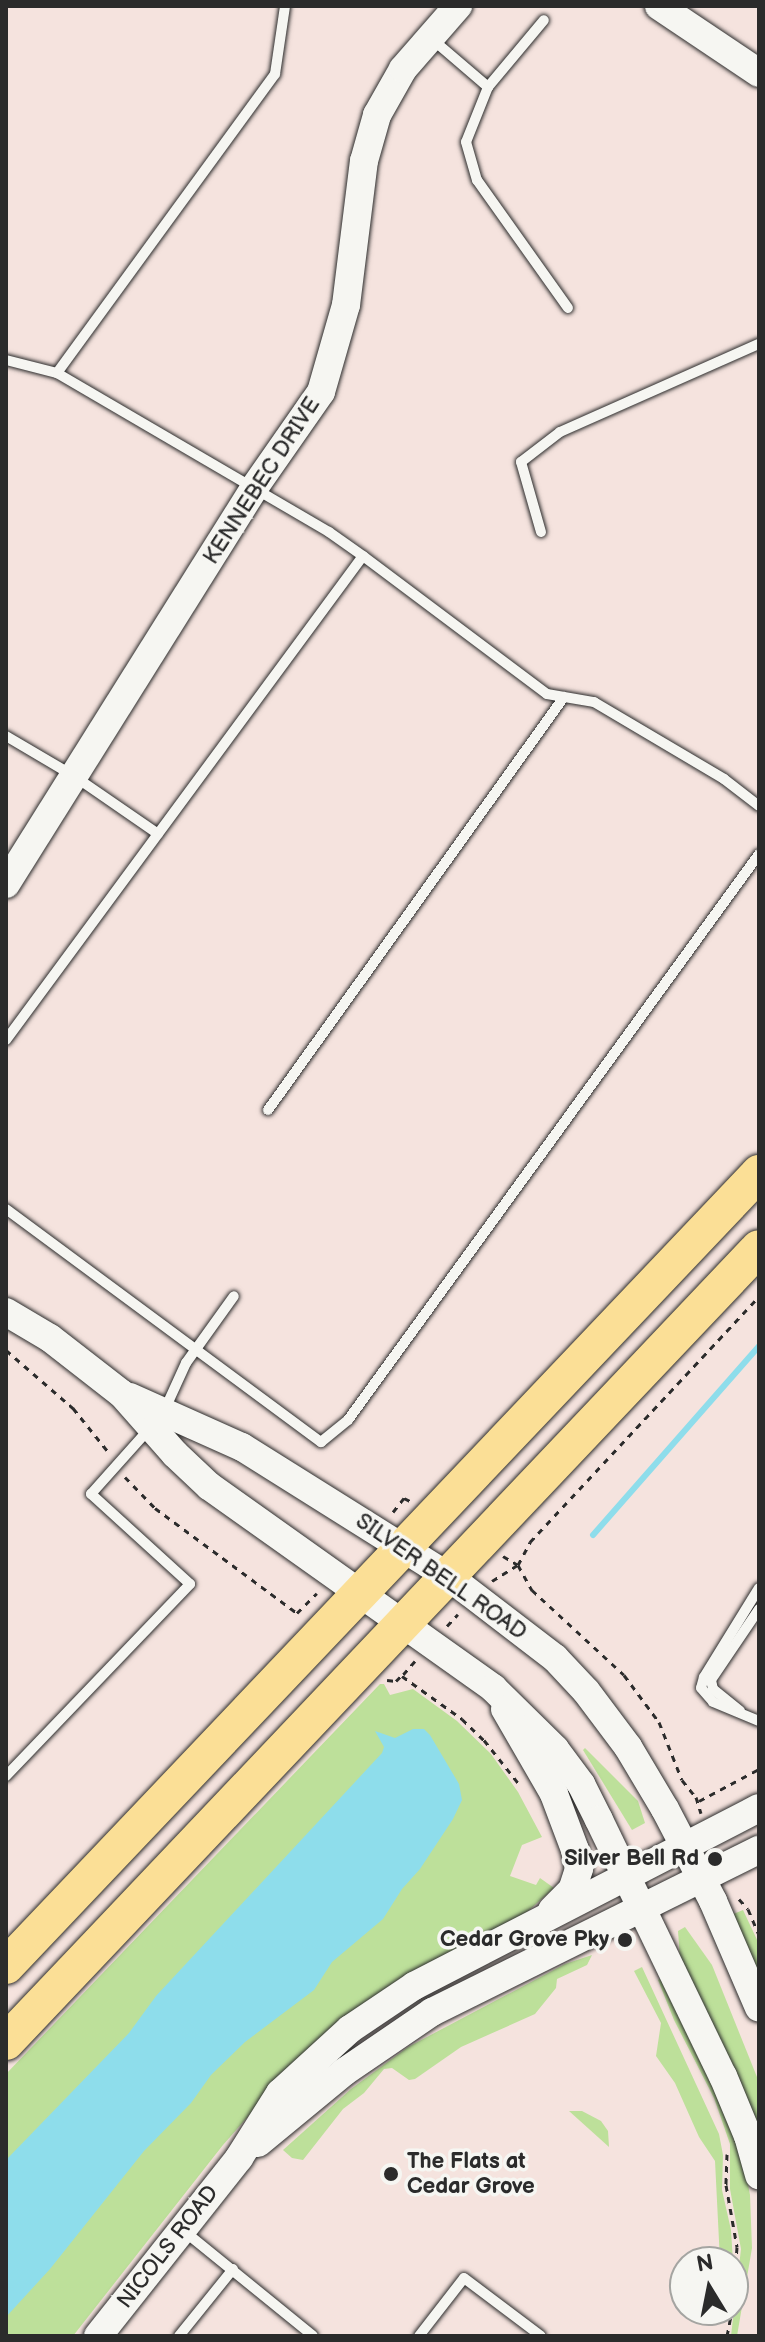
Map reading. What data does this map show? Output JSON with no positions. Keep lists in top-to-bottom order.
{
  "streets": {
    "street": ["KENNEBEC DRIVE", "SILVER BELL ROAD", "NICOLS ROAD"]
  },
  "places": ["Silver Bell Rd", "Cedar Grove Pky", "The Flats at Cedar Grove"],
  "north": "top"
}
